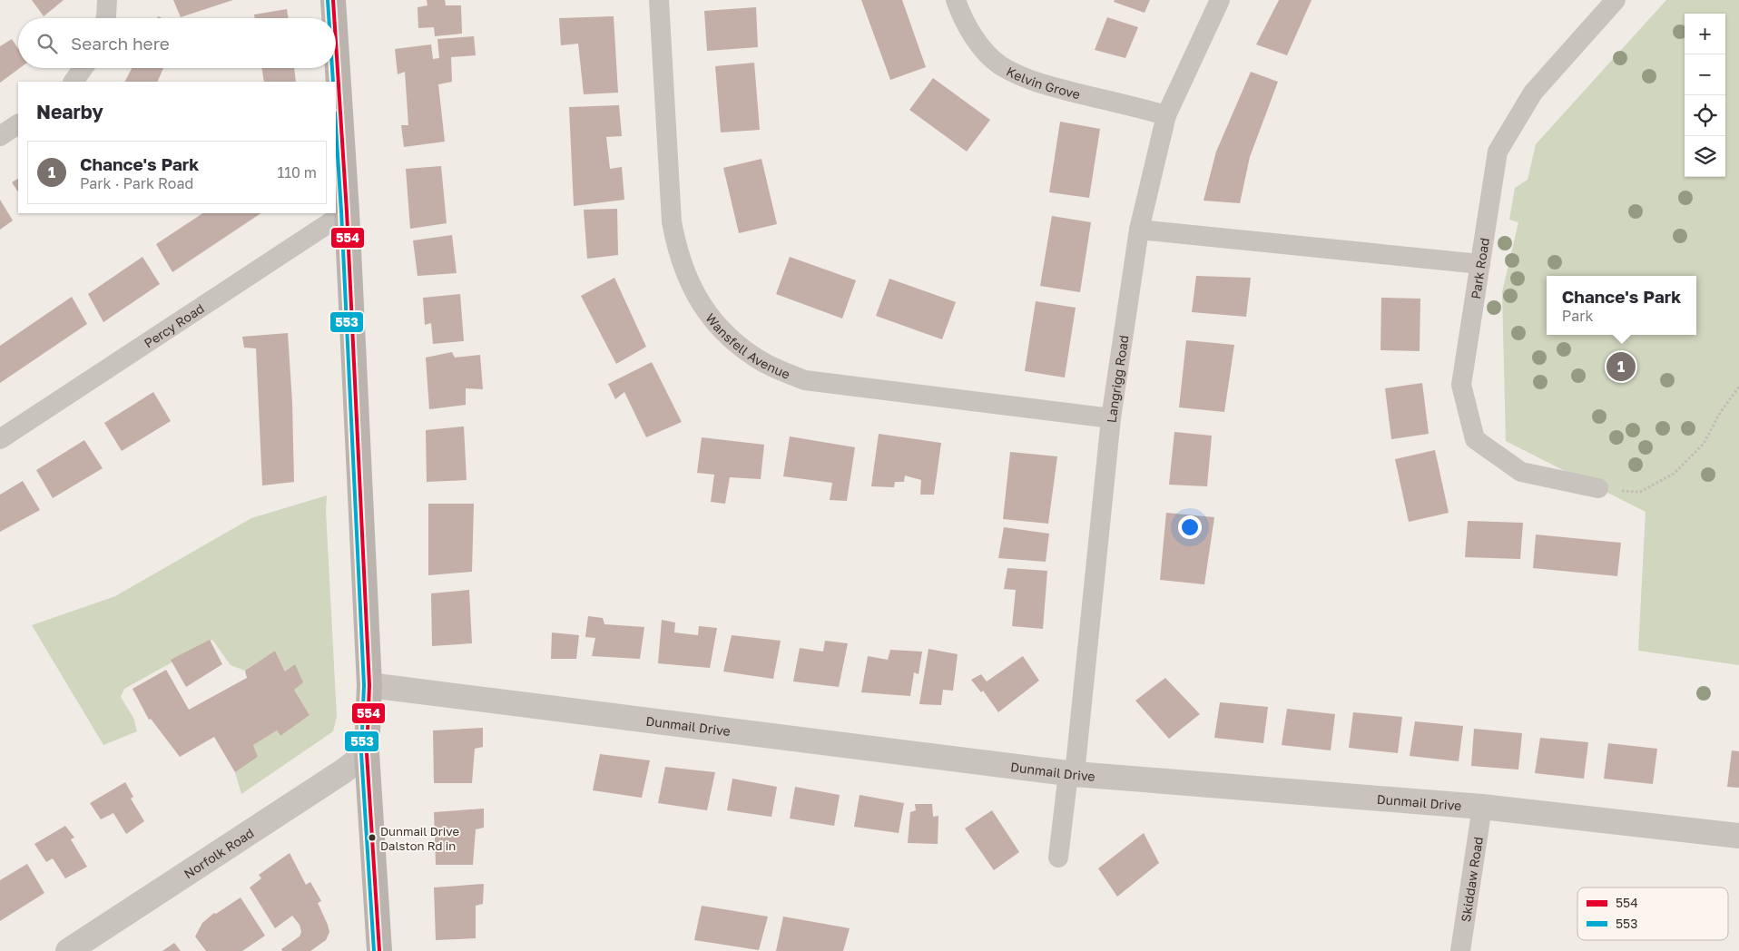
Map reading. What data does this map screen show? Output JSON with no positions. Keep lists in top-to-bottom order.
{
  "streets": {
    "street": [
      "Kelvin Grove",
      "Park Road",
      "Percy Road",
      "Wansfell Avenue",
      "Langrigg Road",
      "Dunmail Drive",
      "Norfolk Road",
      "Skiddaw Road"
    ]
  },
  "crossings": [
    ["Kelvin Grove", "Langrigg Road"],
    ["Wansfell Avenue", "Langrigg Road"],
    ["Langrigg Road", "Dunmail Drive"],
    ["Dunmail Drive", "Skiddaw Road"]
  ],
  "places": ["Dunmail Drive Dalston Rd in"],
  "lines": ["transit line 554", "transit line 553"],
  "legend": ["554", "553"],
  "page": {
    "map_buttons": ["+", "−"],
    "search": "Search here",
    "heading": "Nearby",
    "list": [
      {
        "mark": "1",
        "name": "Chance's Park",
        "note": "Park · Park Road",
        "value": "110 m"
      }
    ],
    "popup": ["Chance's Park", "Park"],
    "pins": "1"
  }
}
